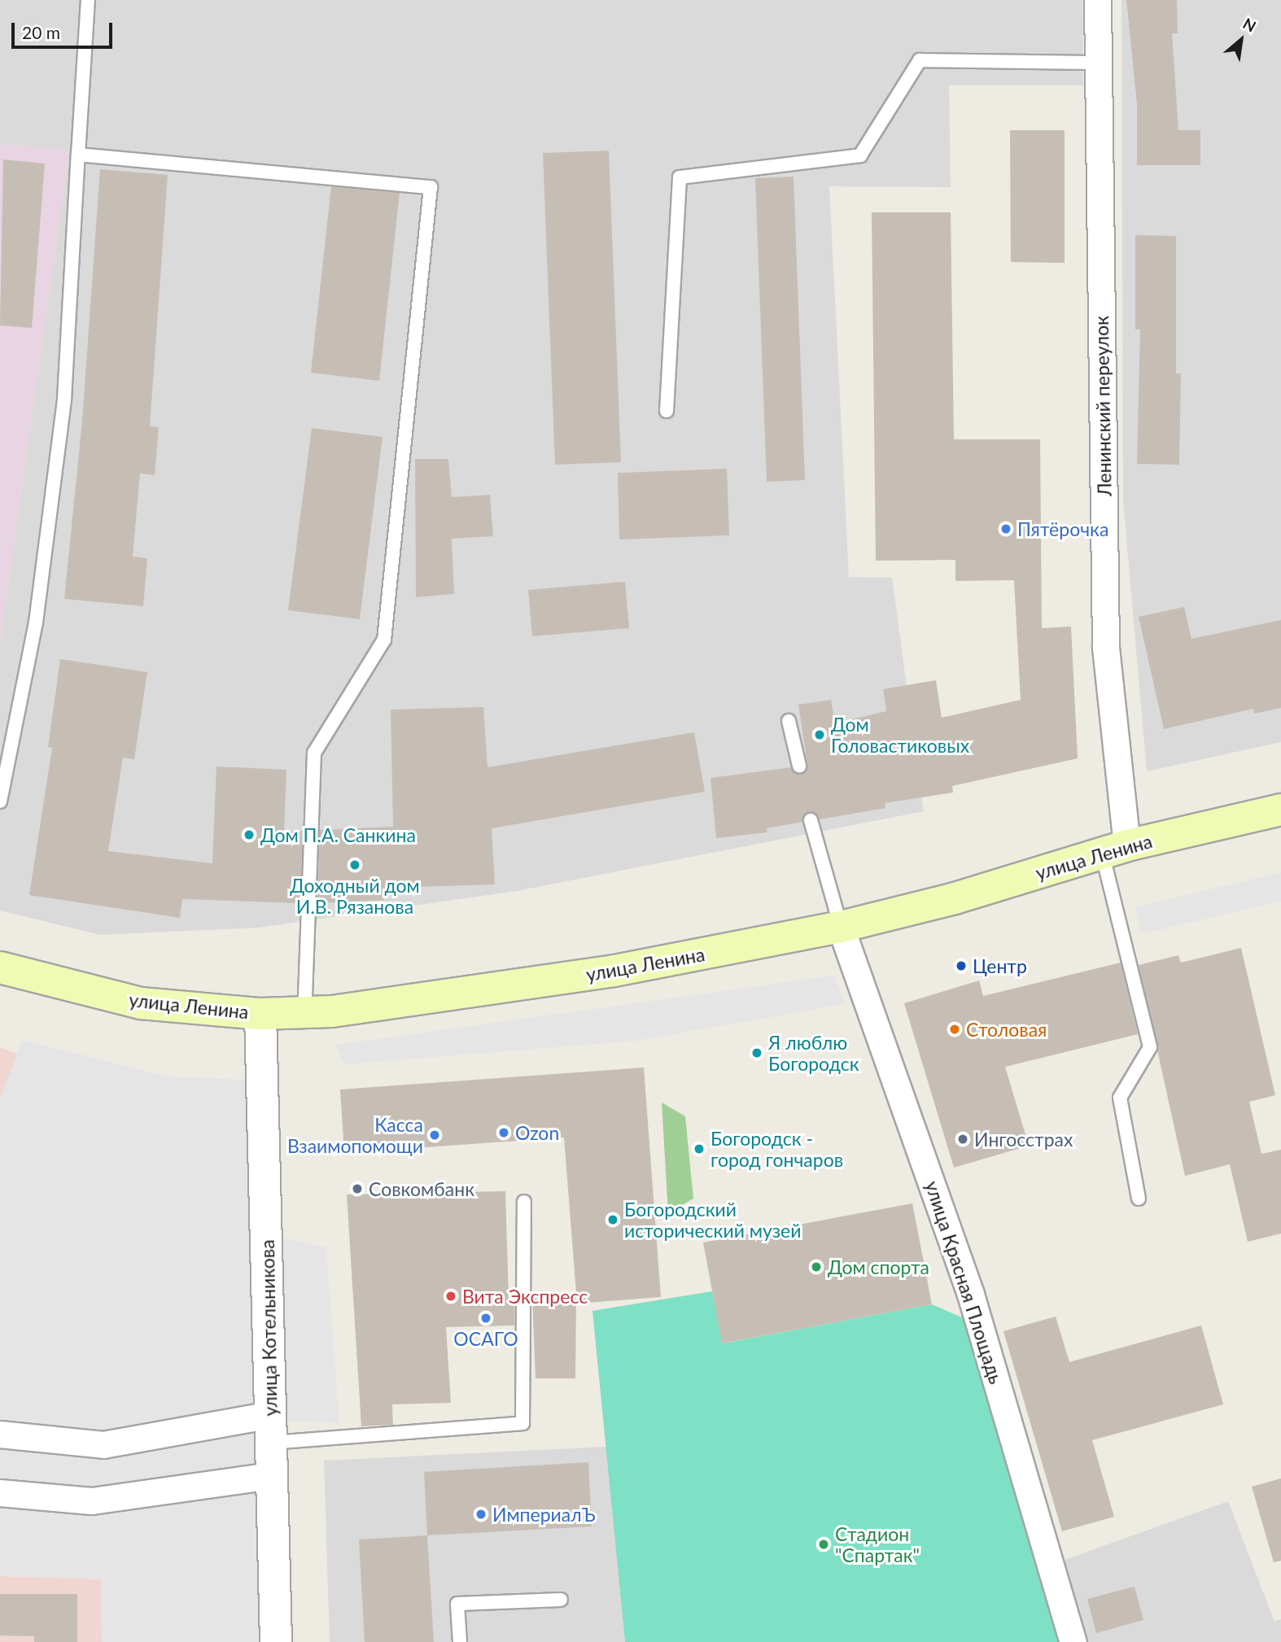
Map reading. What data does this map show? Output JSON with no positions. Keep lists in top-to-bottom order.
{
  "streets": {
    "main road": ["улица Ленина"],
    "street": ["Ленинский переулок", "улица Красная Площадь", "улица Котельникова"]
  },
  "crossings": [
    ["Ленинский переулок", "улица Ленина"],
    ["улица Ленина", "улица Красная Площадь"],
    ["улица Ленина", "улица Котельникова"]
  ],
  "places": [
    "Пятёрочка",
    "Дом Головастиковых",
    "Дом П.А. Санкина",
    "Доходный дом И.В. Рязанова",
    "Центр",
    "Столовая",
    "Я люблю Богородск",
    "Ozon",
    "Касса Взаимопомощи",
    "Ингосстрах",
    "Богородск - город гончаров",
    "Совкомбанк",
    "Богородский исторический музей",
    "Дом спорта",
    "Вита Экспресс",
    "ОСАГО",
    "ИмпериалЪ",
    "Стадион \"Спартак\""
  ],
  "scale_bar": "20 m",
  "north": "top right"
}
